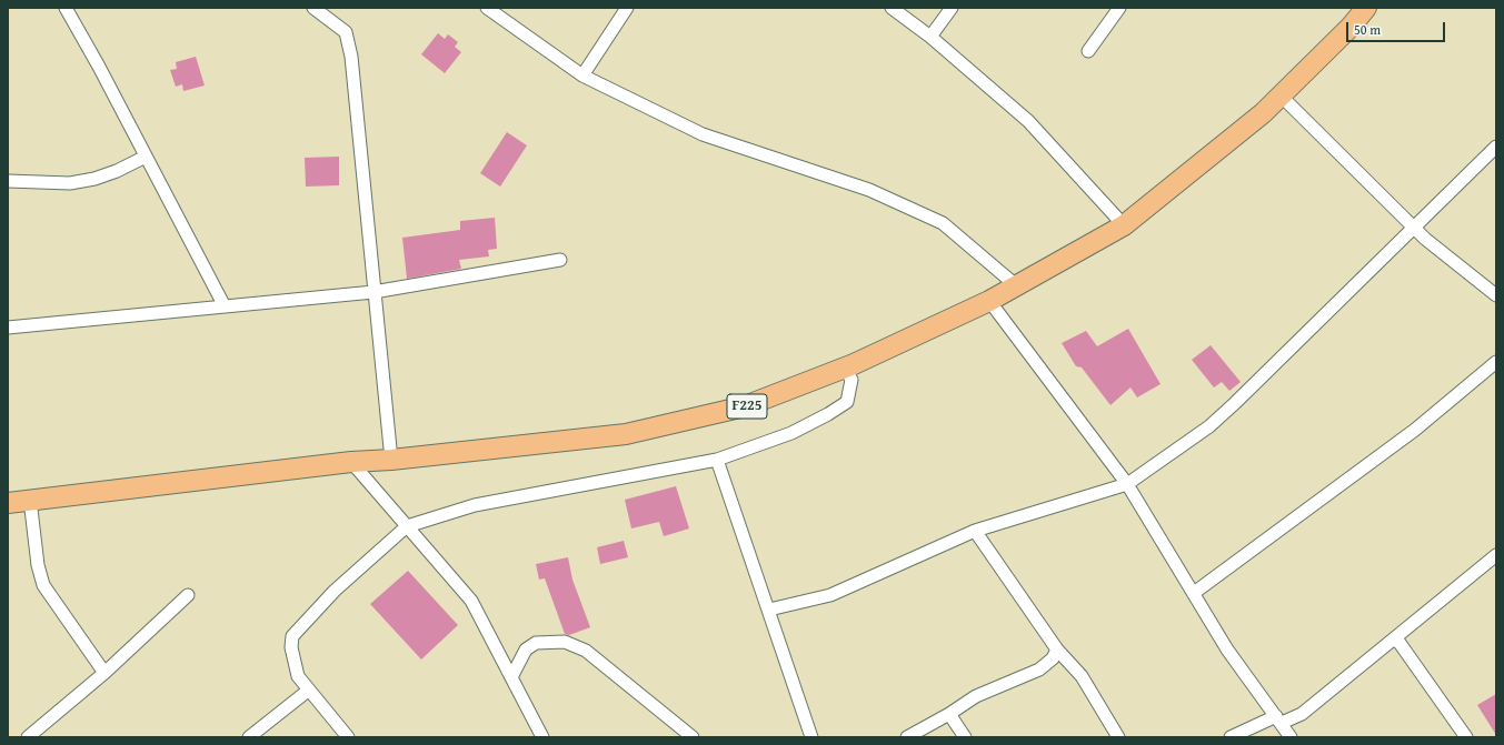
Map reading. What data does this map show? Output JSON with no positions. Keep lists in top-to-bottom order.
{
  "streets": {
    "main road": ["F225"]
  },
  "scale_bar": "50 m"
}
